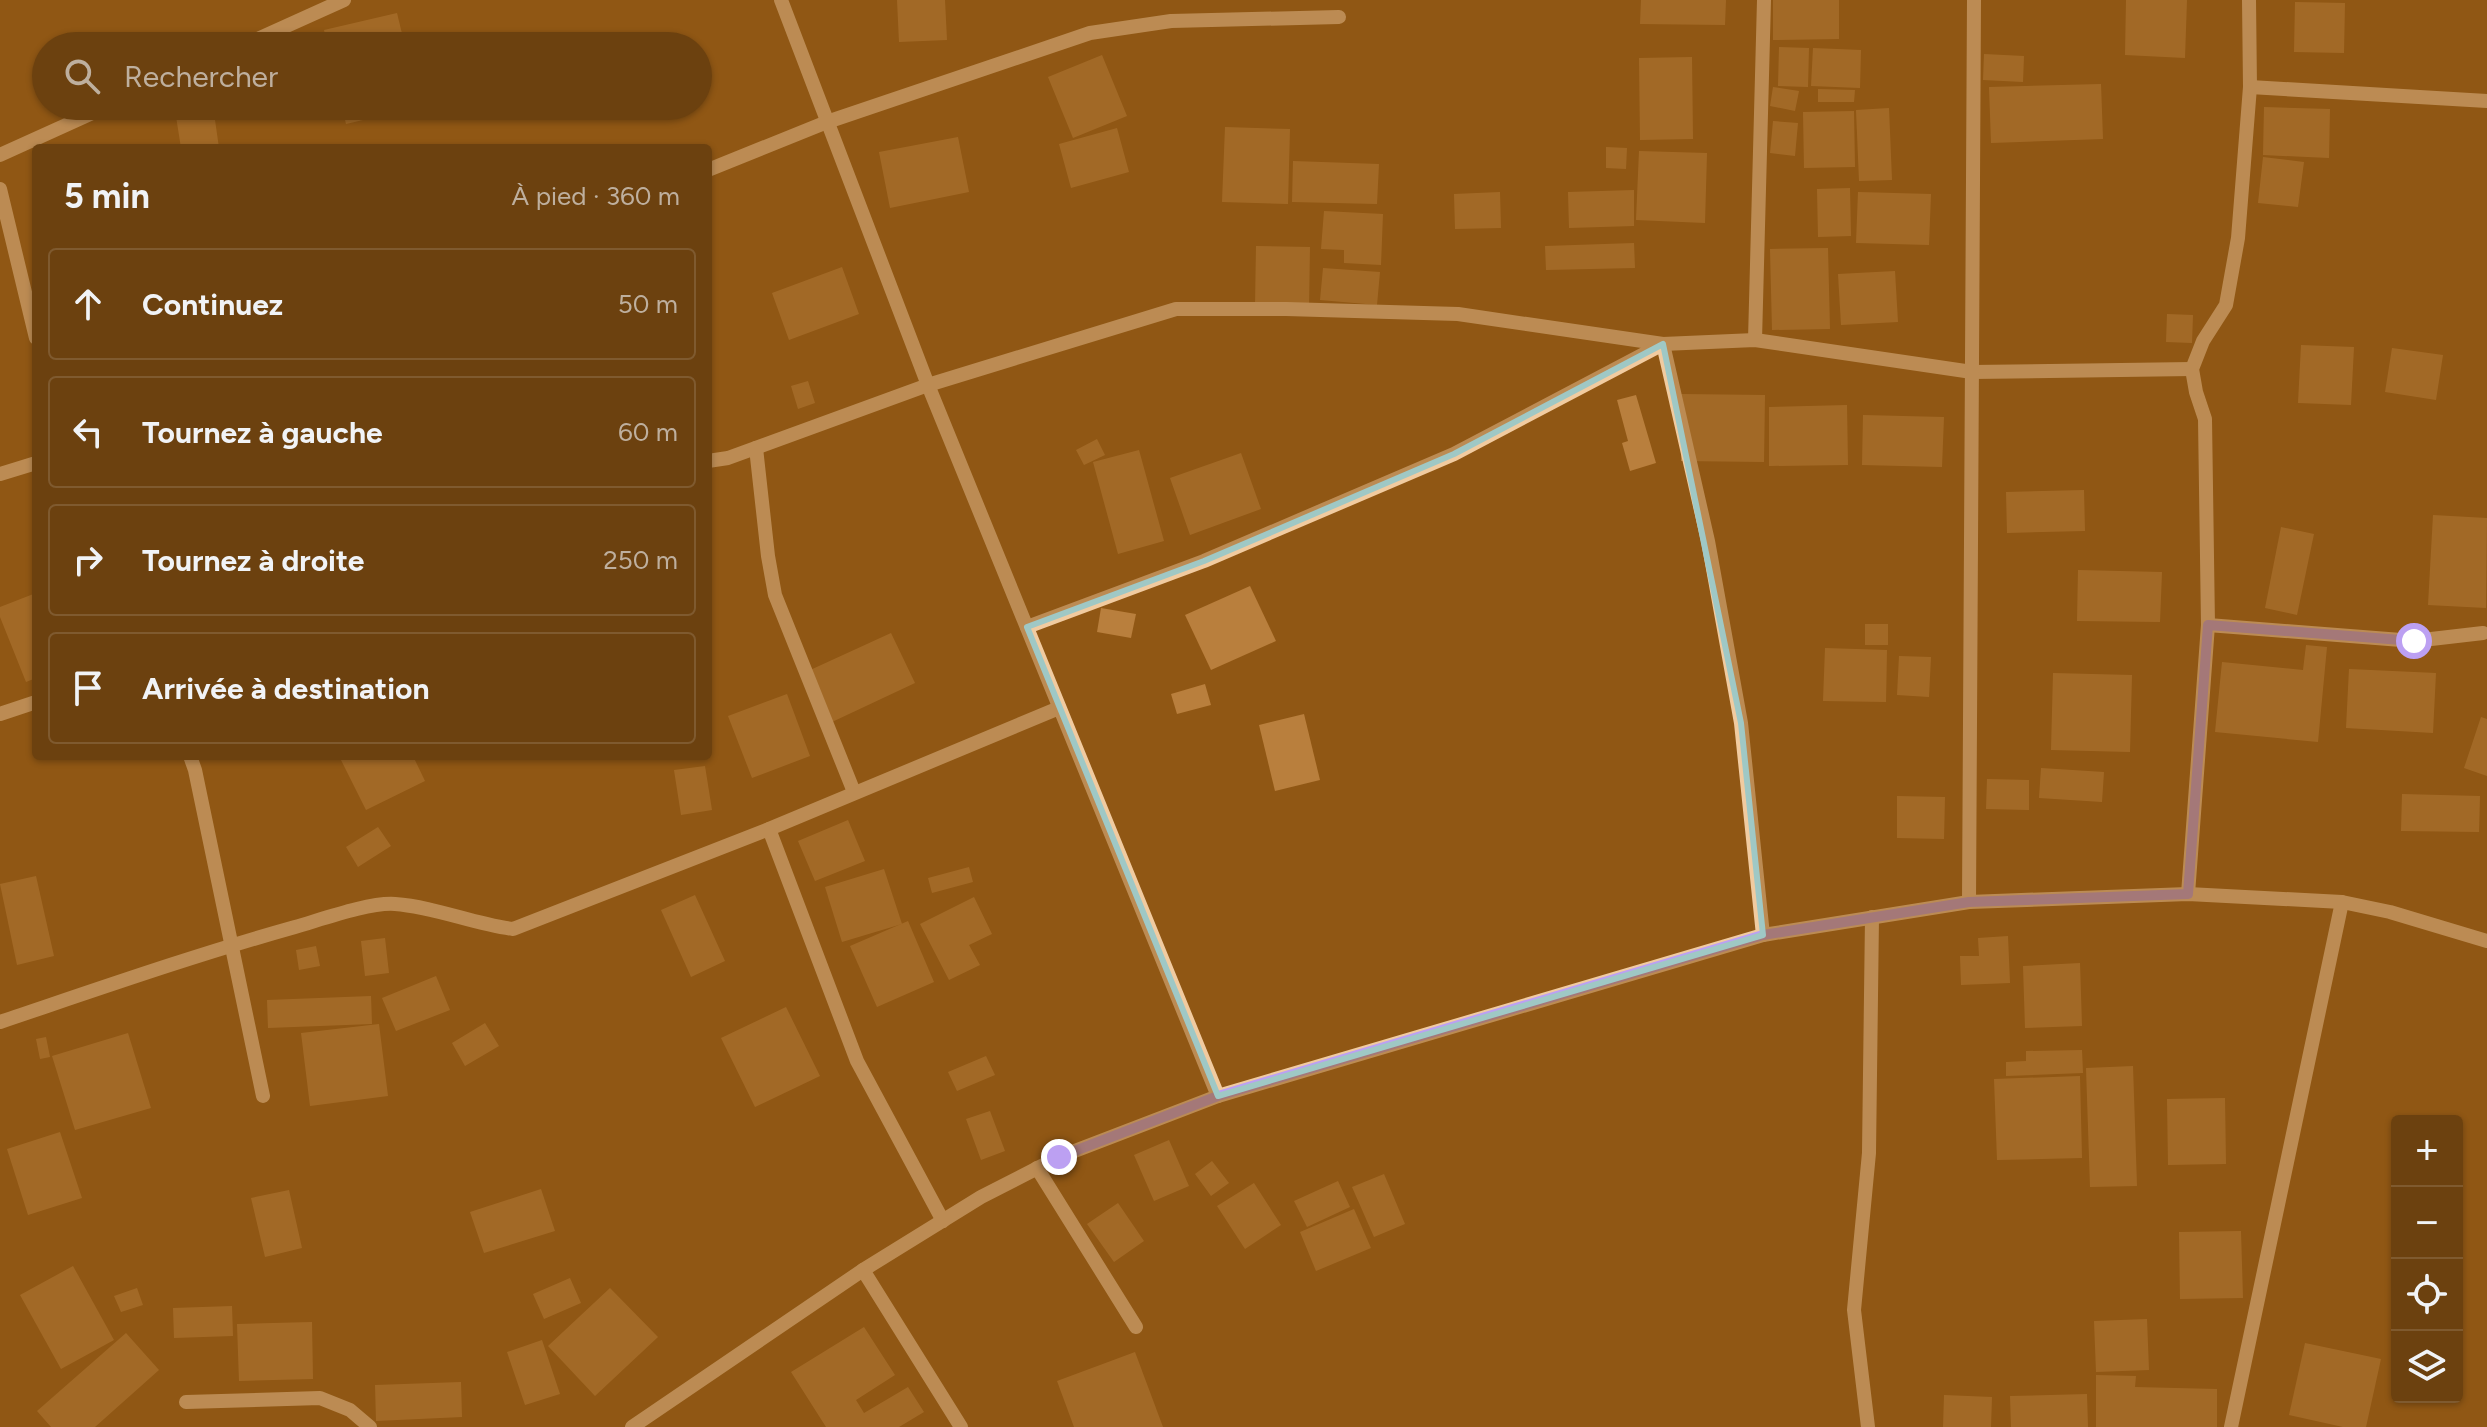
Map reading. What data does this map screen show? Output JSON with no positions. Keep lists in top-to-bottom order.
{
  "page": {
    "search": "Rechercher",
    "heading": ["5 min", "À pied · 360 m"],
    "list": [
      ["Continuez", "50 m"],
      ["Tournez à gauche", "60 m"],
      ["Tournez à droite", "250 m"],
      "Arrivée à destination"
    ],
    "map_buttons": ["+", "−"]
  }
}
